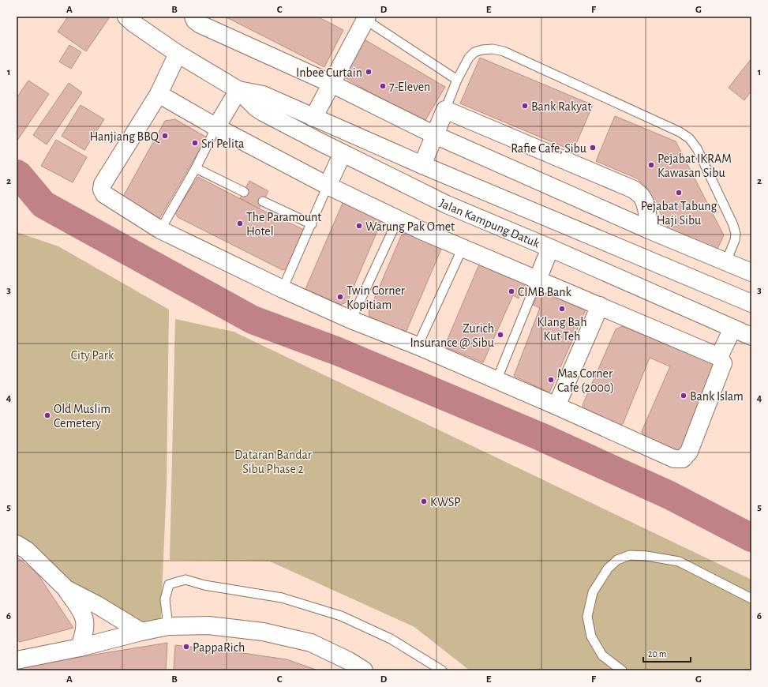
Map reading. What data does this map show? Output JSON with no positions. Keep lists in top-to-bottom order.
{
  "streets": {
    "street": ["Jalan Kampung Datuk"]
  },
  "parks": ["City Park", "Dataran Bandar Sibu Phase 2"],
  "places": [
    "Inbee Curtain",
    "7-Eleven",
    "Bank Rakyat",
    "Hanjiang BBQ",
    "Sri Pelita",
    "Rafie Cafe, Sibu",
    "Pejabat IKRAM Kawasan Sibu",
    "Pejabat Tabung Haji Sibu",
    "The Paramount Hotel",
    "Warung Pak Omet",
    "CIMB Bank",
    "Twin Corner Kopitiam",
    "Klang Bah Kut Teh",
    "Zurich Insurance @ Sibu",
    "Mas Corner Cafe (2000)",
    "Bank Islam",
    "Old Muslim Cemetery",
    "KWSP",
    "PappaRich"
  ],
  "scale_bar": "20 m",
  "grid": {
    "columns": [
      "A",
      "B",
      "C",
      "D",
      "E",
      "F",
      "G"
    ],
    "rows": [
      "1",
      "2",
      "3",
      "4",
      "5",
      "6"
    ]
  }
}
